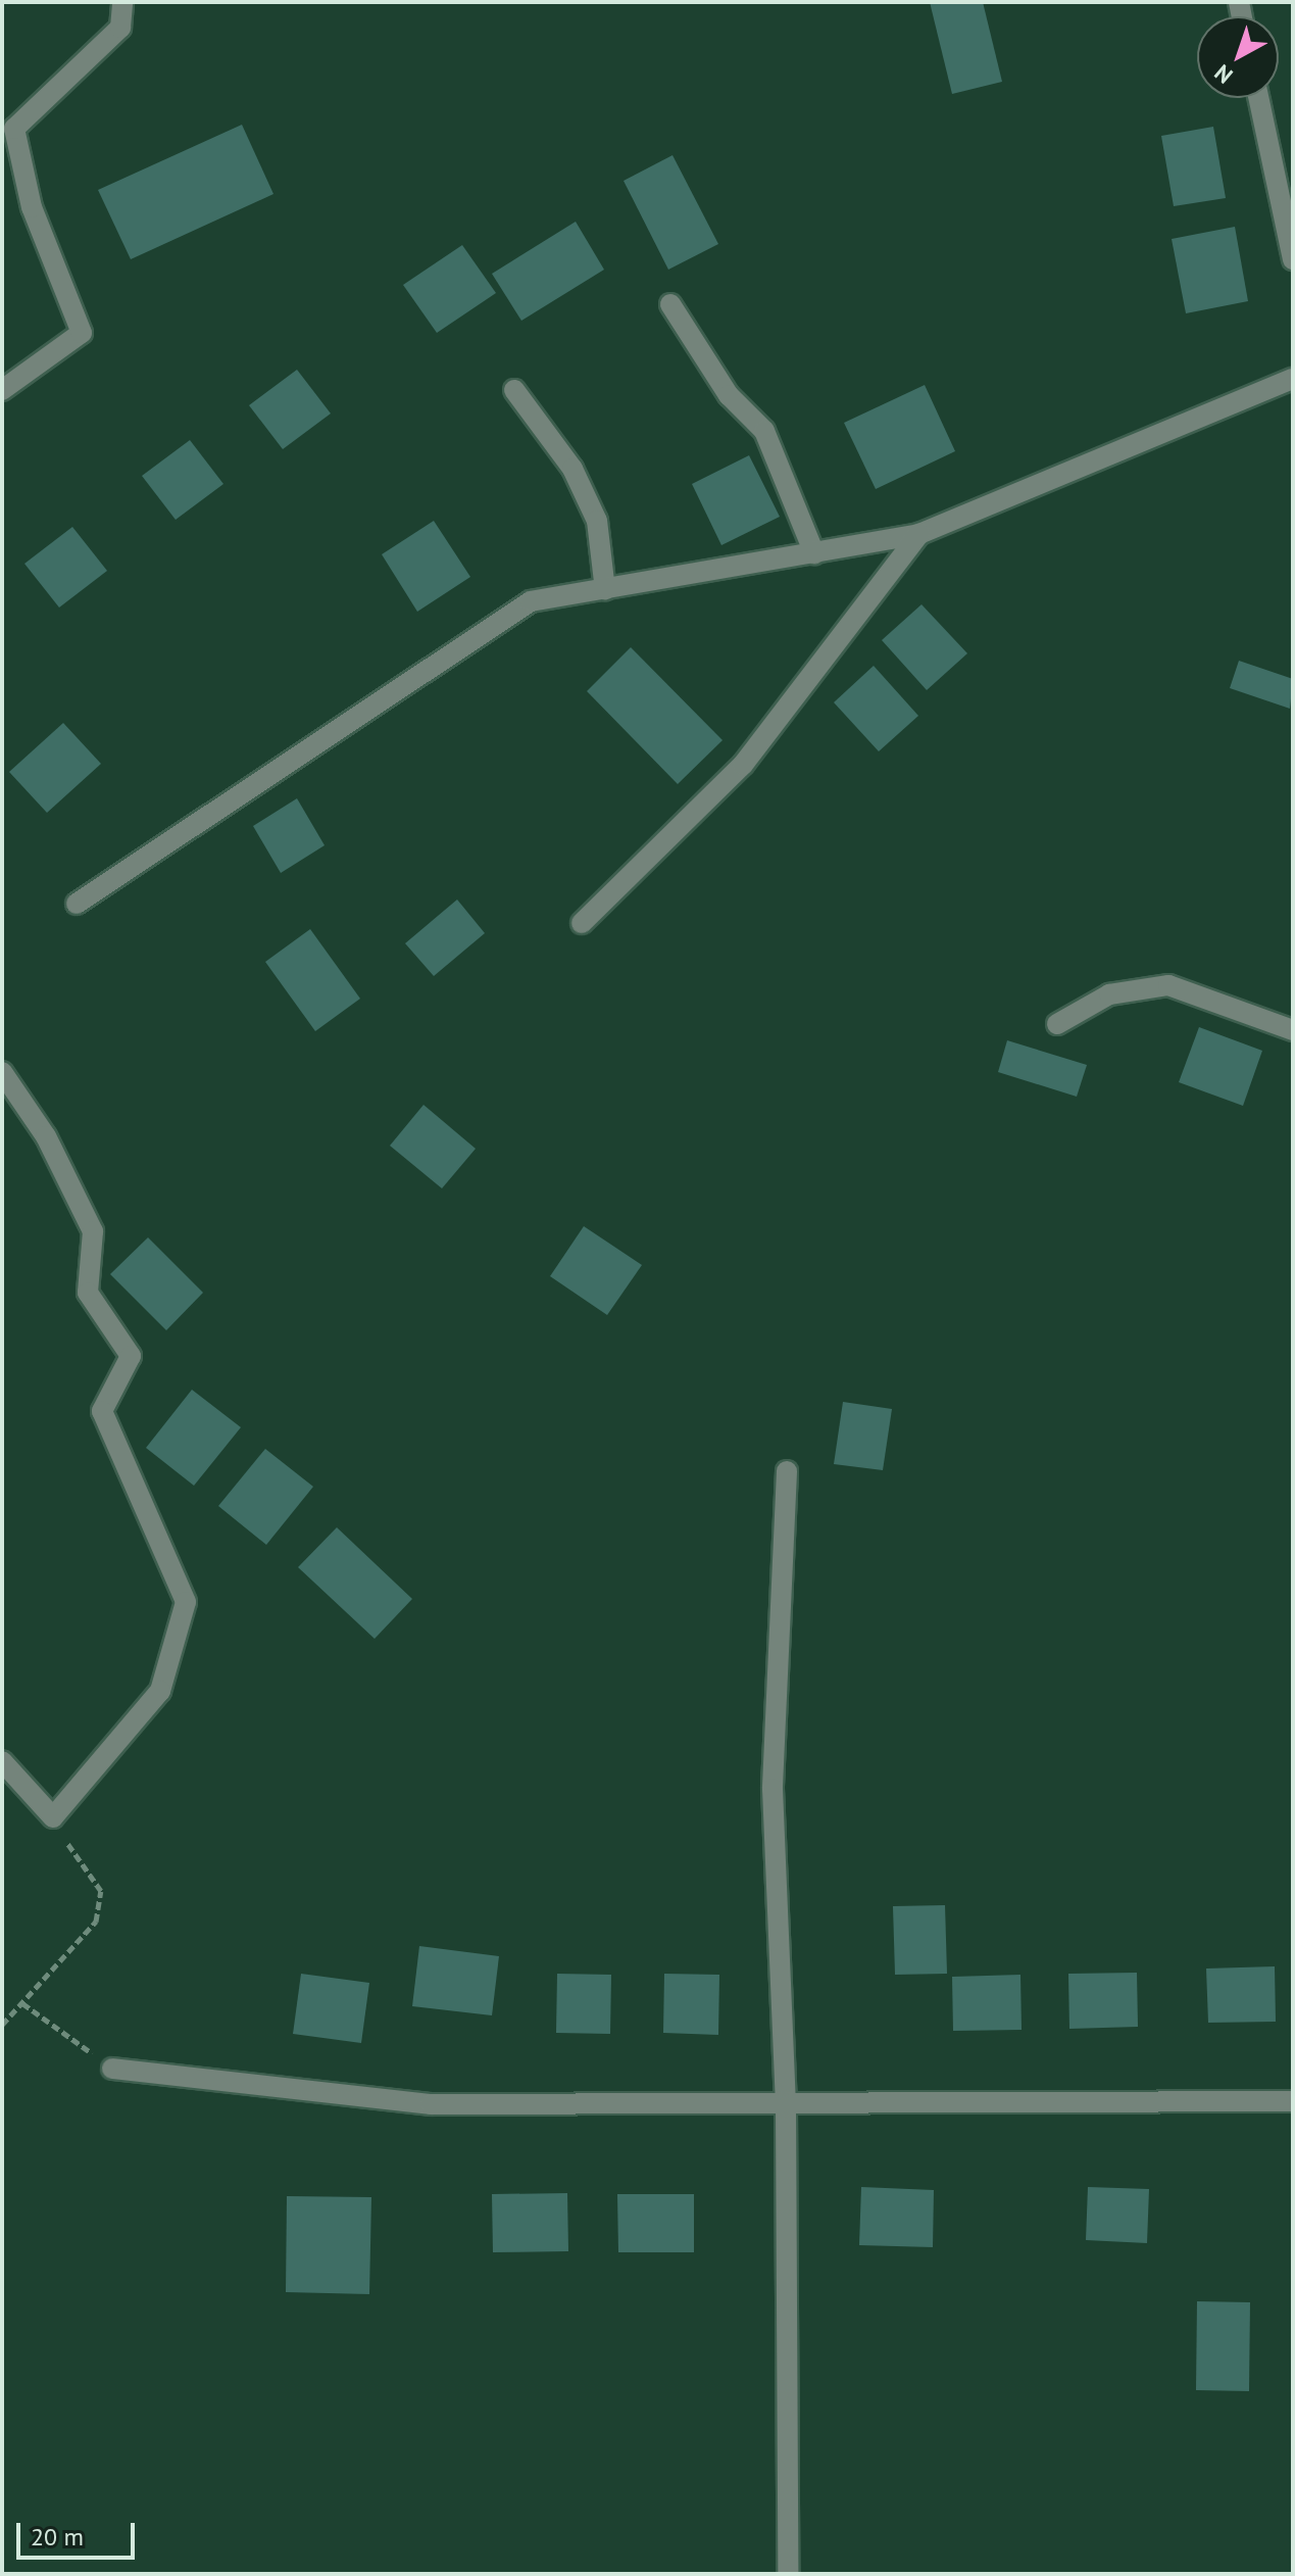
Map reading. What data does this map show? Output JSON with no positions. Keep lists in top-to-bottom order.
{
  "scale_bar": "20 m",
  "north": "bottom left"
}
